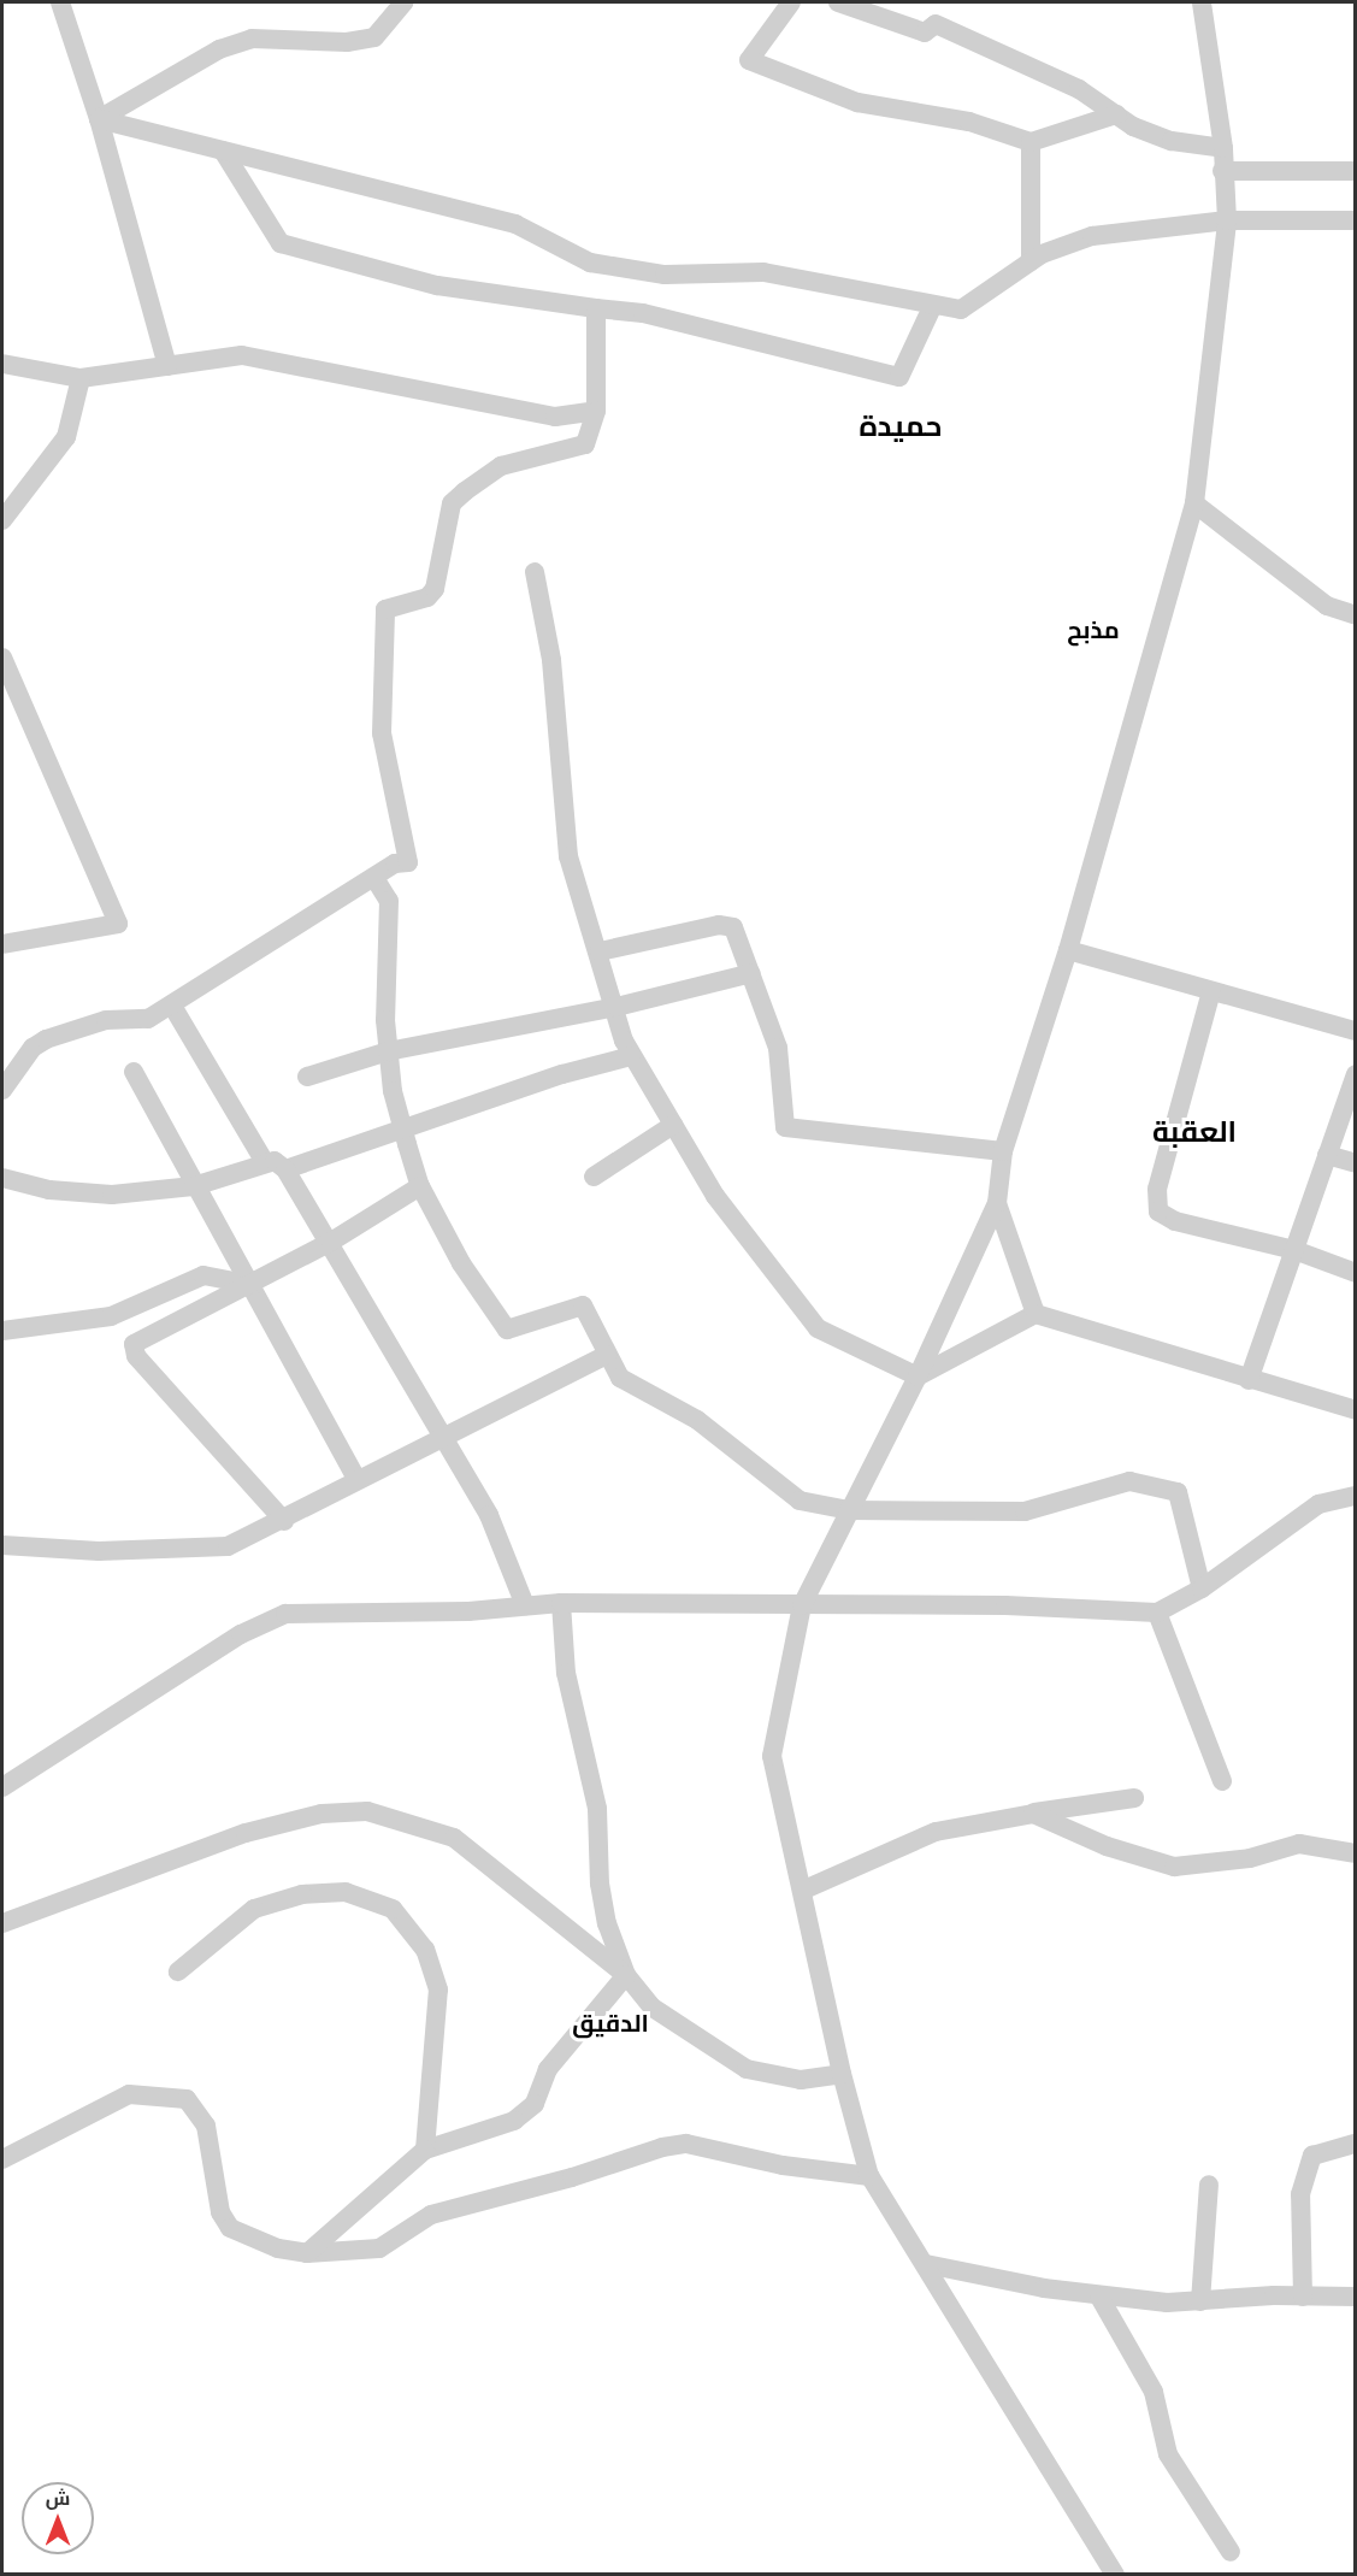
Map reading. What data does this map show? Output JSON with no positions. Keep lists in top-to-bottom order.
{
  "districts": [
    "حميدة",
    "مذبح",
    "العقبة",
    "الدقيق"
  ],
  "north": "top"
}
